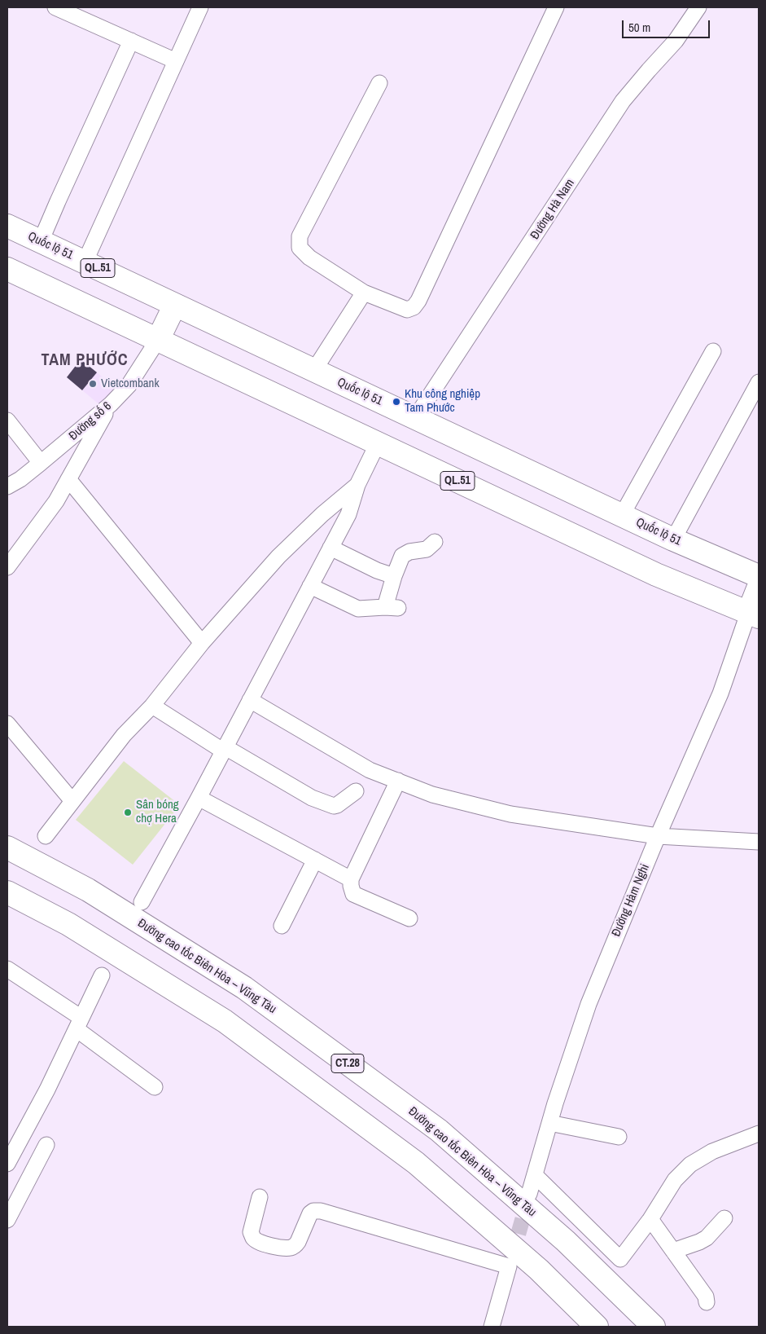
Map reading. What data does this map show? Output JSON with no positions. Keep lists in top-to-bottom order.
{
  "streets": {
    "highway": [
      "Quốc lộ 51",
      "QL.51",
      "Đường cao tốc Biên Hòa – Vũng Tàu",
      "CT.28"
    ],
    "street": ["Đường Hà Nam", "Đường số 6", "Đường Hàm Nghi"]
  },
  "crossings": [
    ["Đường Hà Nam", "Quốc lộ 51"],
    ["QL.51", "Đường số 6"],
    ["QL.51", "Đường Hàm Nghi"]
  ],
  "districts": ["TAM PHƯỚC"],
  "places": ["Vietcombank", "Khu công nghiệp Tam Phước", "Sân bóng chợ Hera"],
  "scale_bar": "50 m"
}
